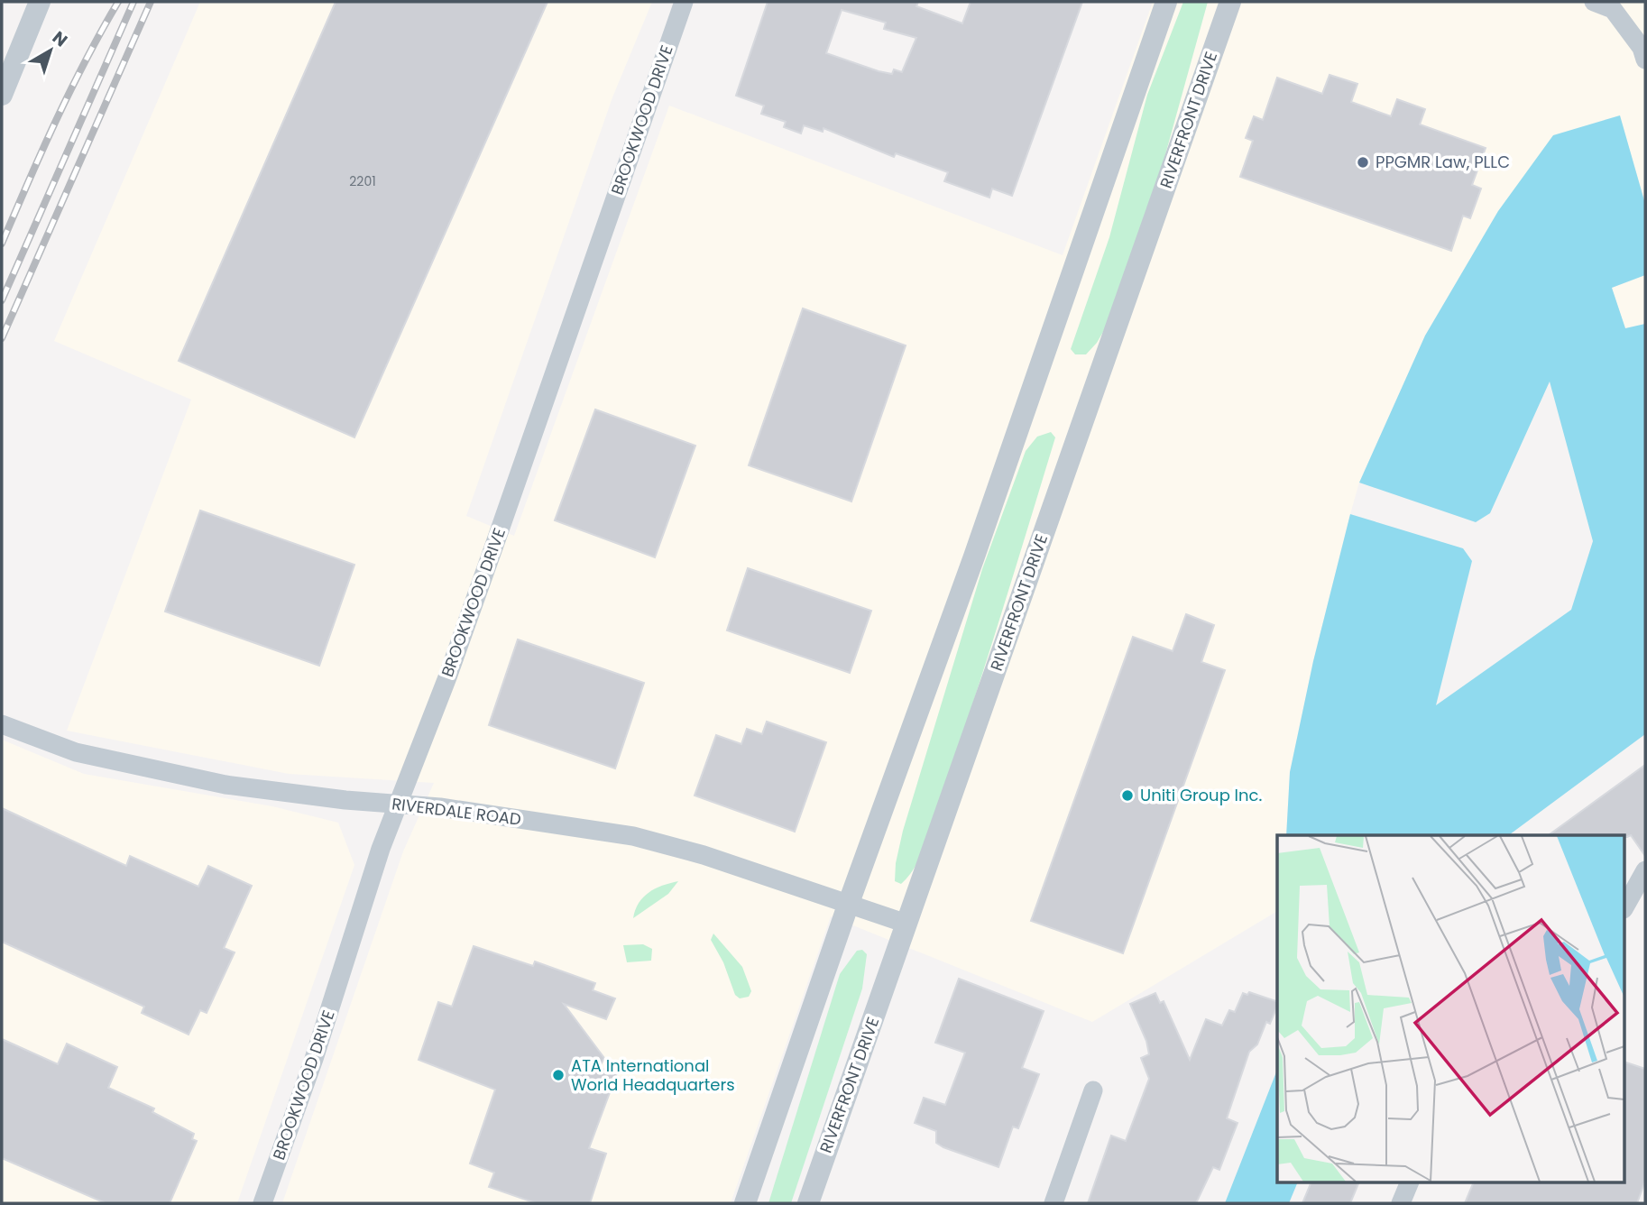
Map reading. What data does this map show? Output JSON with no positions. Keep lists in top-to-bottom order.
{
  "streets": {
    "street": ["BROOKWOOD DRIVE", "RIVERFRONT DRIVE", "RIVERDALE ROAD"]
  },
  "crossings": [
    ["BROOKWOOD DRIVE", "RIVERDALE ROAD"],
    ["RIVERFRONT DRIVE", "RIVERDALE ROAD"]
  ],
  "places": ["PPGMR Law, PLLC", "Uniti Group Inc.", "ATA International World Headquarters"],
  "house_numbers": ["2201"],
  "north": "top right"
}
